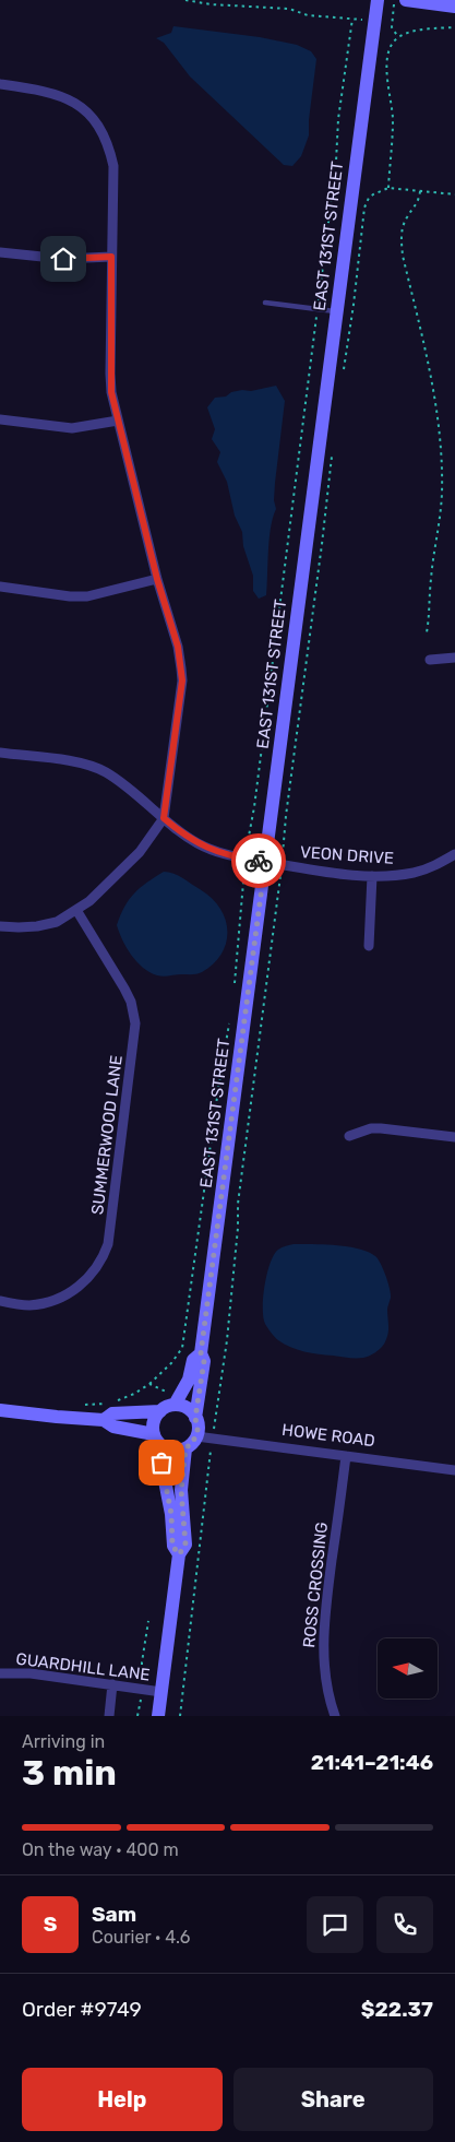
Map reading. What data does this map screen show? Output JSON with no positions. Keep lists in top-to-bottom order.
{
  "streets": {
    "street": [
      "EAST 131ST STREET",
      "VEON DRIVE",
      "SUMMERWOOD LANE",
      "HOWE ROAD",
      "ROSS CROSSING",
      "GUARDHILL LANE"
    ]
  },
  "crossings": [
    ["EAST 131ST STREET", "VEON DRIVE"],
    ["EAST 131ST STREET", "HOWE ROAD"],
    ["HOWE ROAD", "ROSS CROSSING"]
  ],
  "north": "left",
  "page": {
    "heading": ["3 min", "Arriving in", "21:41–21:46"],
    "panel": [
      "Sam",
      "Courier · 4.6",
      "Order #9749",
      "$22.37"
    ],
    "bar": "On the way · 400 m",
    "round": "S",
    "buttons": ["Help", "Share"]
  }
}
